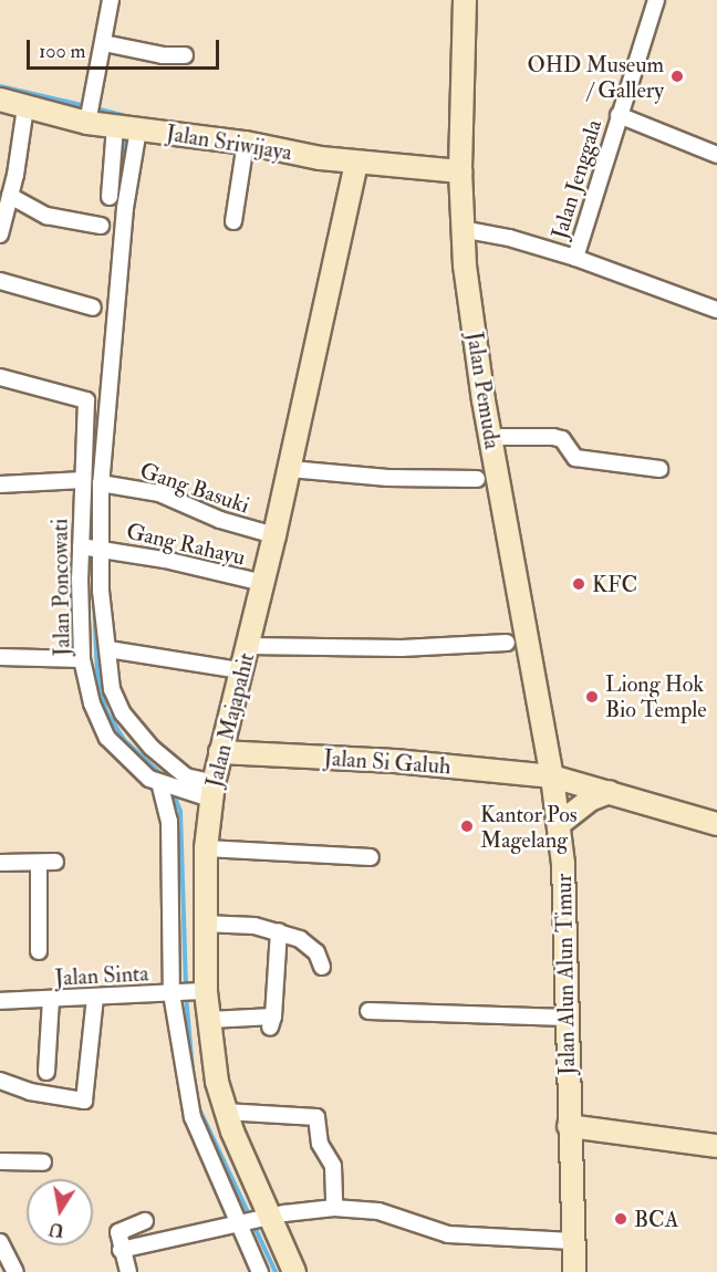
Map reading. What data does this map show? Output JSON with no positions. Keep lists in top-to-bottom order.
{
  "streets": {
    "main road": [
      "Jalan Sriwijaya",
      "Jalan Pemuda",
      "Jalan Majapahit",
      "Jalan Si Galuh",
      "Jalan Alun Alun Timur"
    ],
    "street": [
      "Jalan Jenggala",
      "Gang Basuki",
      "Gang Rahayu",
      "Jalan Poncowati",
      "Jalan Sinta"
    ]
  },
  "crossings": [
    ["Jalan Sriwijaya", "Jalan Pemuda"],
    ["Jalan Sriwijaya", "Jalan Majapahit"],
    ["Jalan Pemuda", "Jalan Si Galuh"],
    ["Jalan Pemuda", "Jalan Alun Alun Timur"],
    ["Gang Basuki", "Jalan Majapahit"],
    ["Gang Rahayu", "Jalan Poncowati"],
    ["Gang Rahayu", "Jalan Majapahit"],
    ["Jalan Majapahit", "Jalan Si Galuh"],
    ["Jalan Majapahit", "Jalan Sinta"]
  ],
  "places": [
    "OHD Museum / Gallery",
    "KFC",
    "Liong Hok Bio Temple",
    "Kantor Pos Magelang",
    "BCA"
  ],
  "scale_bar": "100 m",
  "north": "bottom"
}
